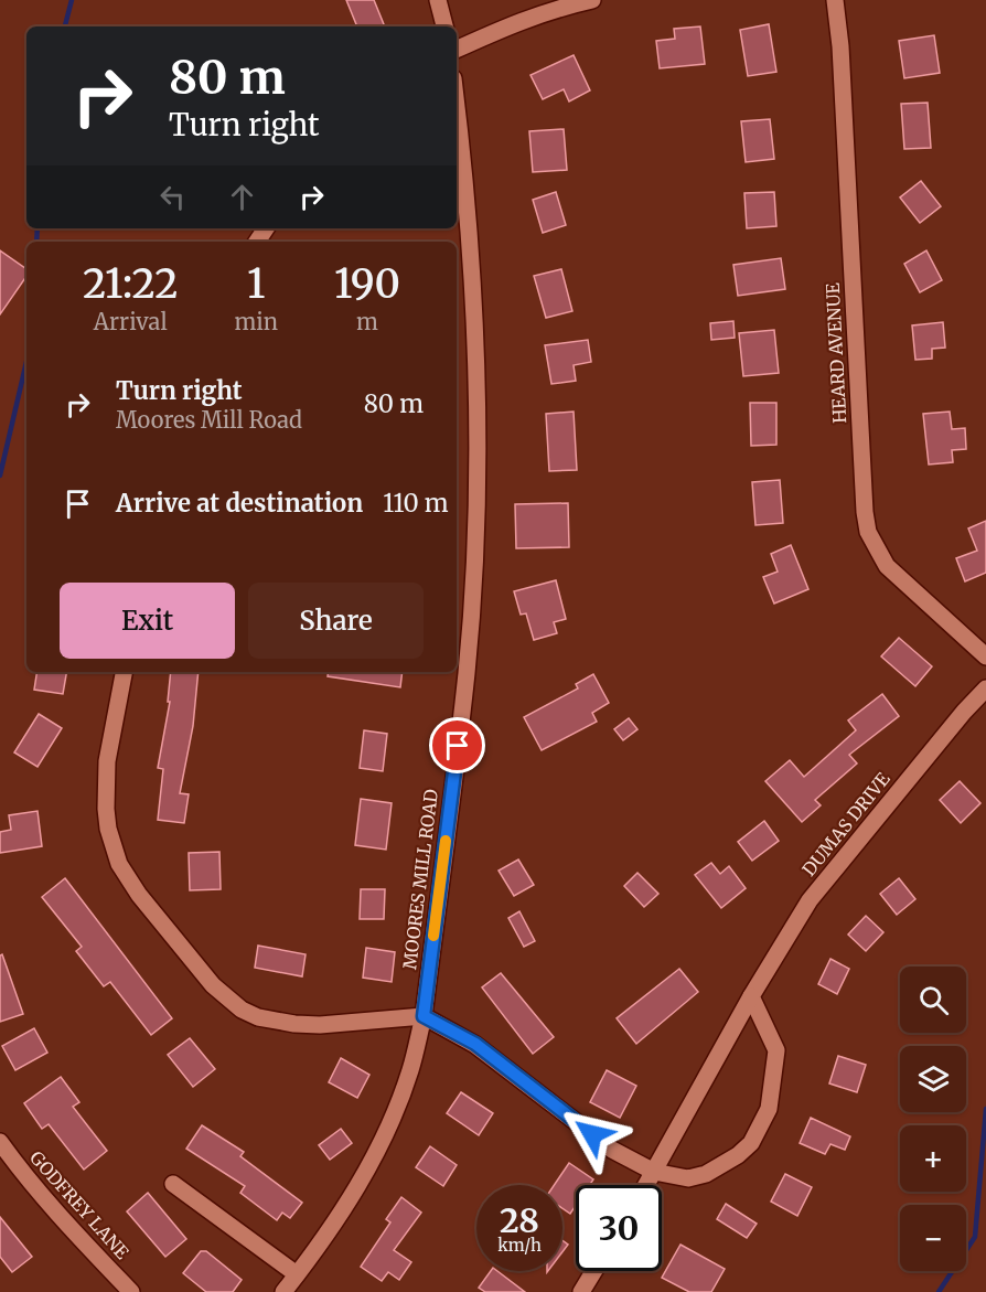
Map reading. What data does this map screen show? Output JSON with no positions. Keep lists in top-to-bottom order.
{
  "streets": {
    "street": [
      "HEARD AVENUE",
      "DUMAS DRIVE",
      "MOORES MILL ROAD",
      "GODFREY LANE"
    ]
  },
  "page": {
    "turn": ["80 m", "Turn right"],
    "eta": [
      "21:22",
      "Arrival",
      "1",
      "min",
      "190",
      "m"
    ],
    "list": [
      {
        "name": "Turn right",
        "note": "Moores Mill Road",
        "value": "80 m"
      },
      {
        "name": "Arrive at destination",
        "value": "110 m"
      }
    ],
    "buttons": ["Exit", "Share"],
    "map_buttons": ["+", "−"],
    "speed": "28 km/h",
    "limit": "30"
  }
}
